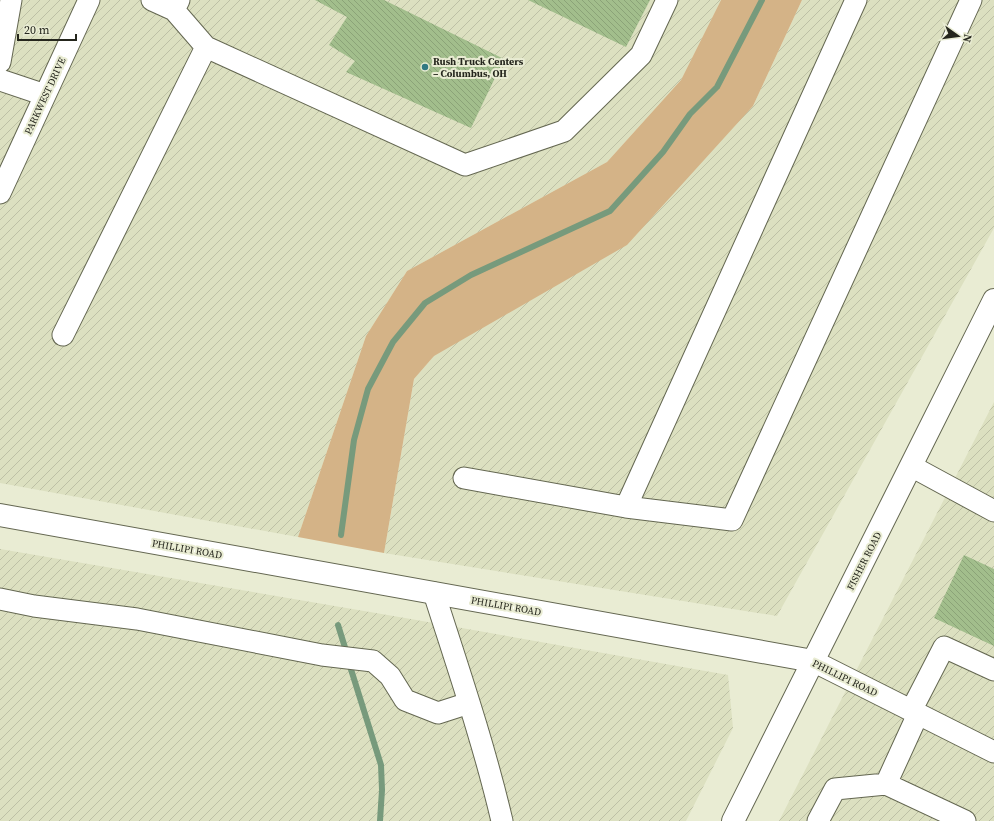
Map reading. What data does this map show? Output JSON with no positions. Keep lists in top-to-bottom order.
{
  "streets": {
    "main road": ["PHILLIPI ROAD", "FISHER ROAD"],
    "street": ["PARKWEST DRIVE"]
  },
  "crossings": [
    ["PHILLIPI ROAD", "FISHER ROAD"]
  ],
  "places": ["Rush Truck Centers – Columbus, OH"],
  "scale_bar": "20 m",
  "north": "right"
}
